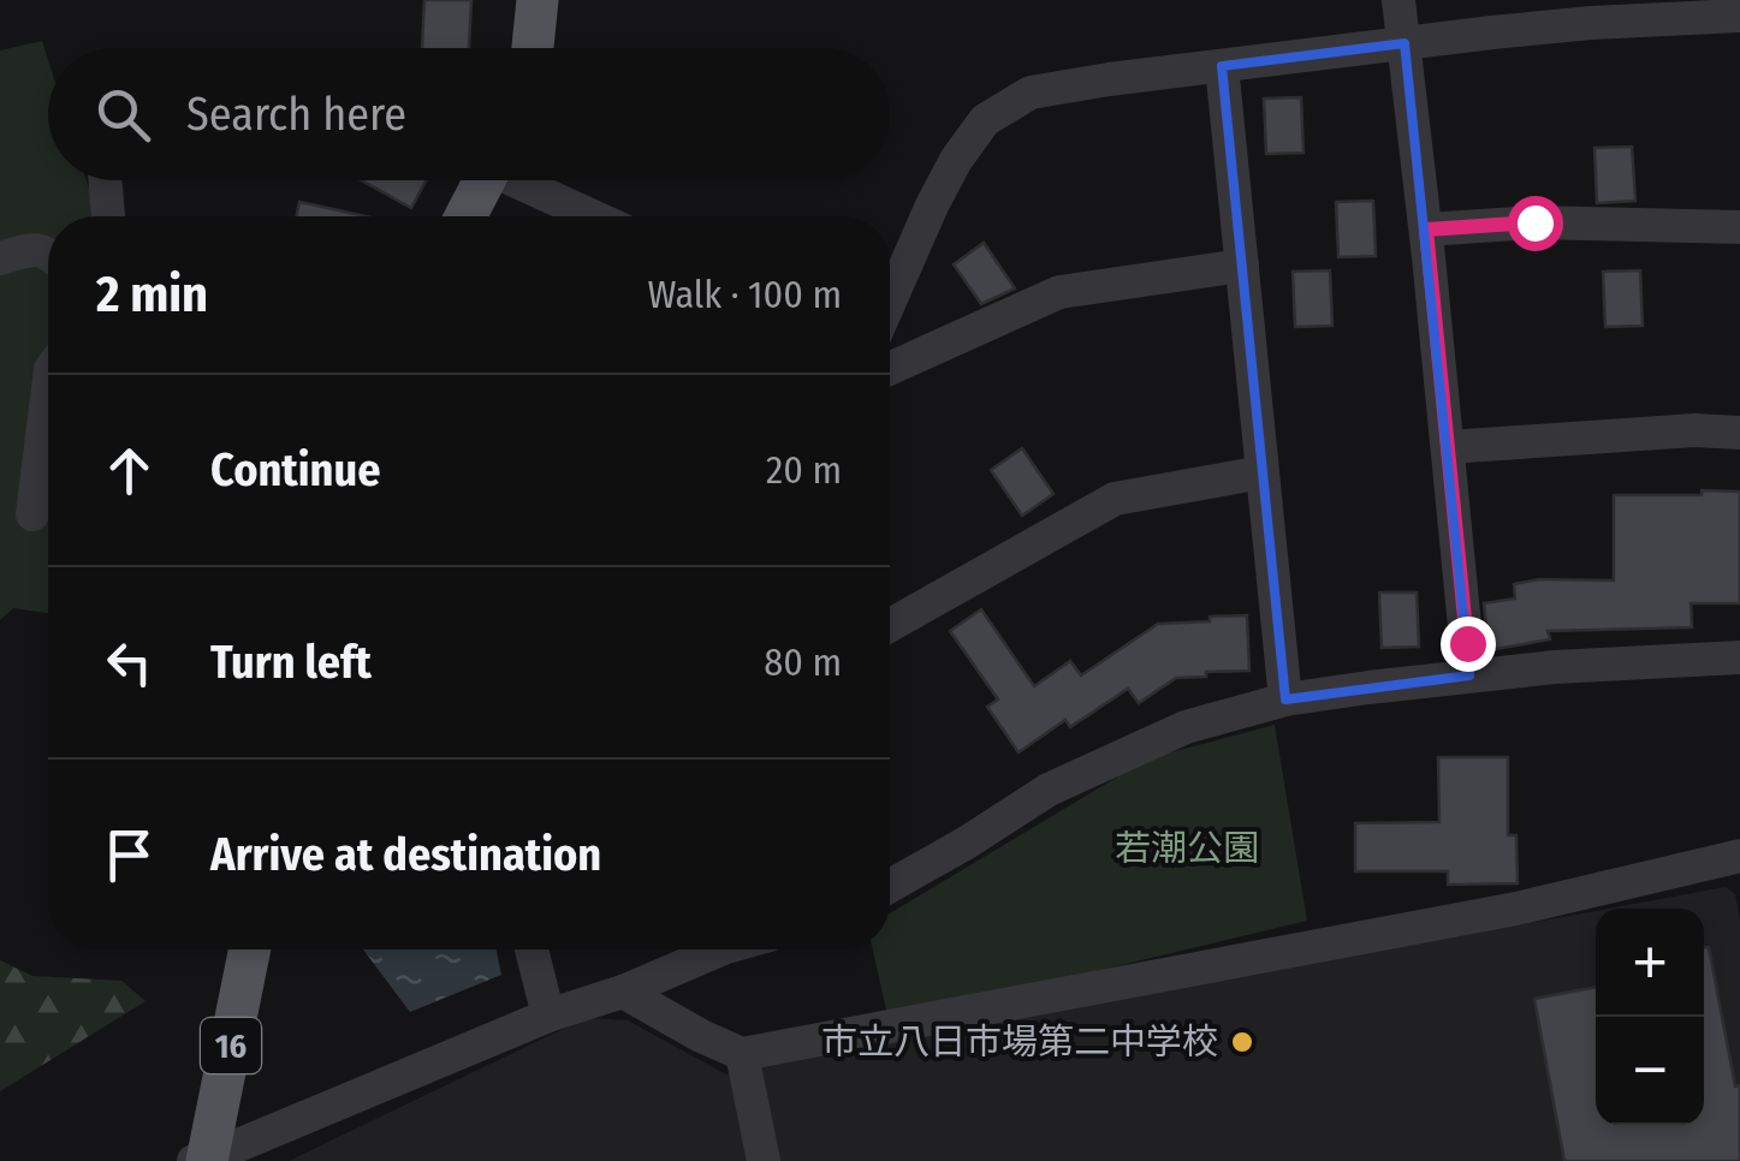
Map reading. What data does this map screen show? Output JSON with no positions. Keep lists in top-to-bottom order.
{
  "streets": {
    "main road": ["16"]
  },
  "parks": ["若潮公園"],
  "places": ["市立八日市場第二中学校"],
  "page": {
    "search": "Search here",
    "heading": ["2 min", "Walk · 100 m"],
    "list": [
      ["Continue", "20 m"],
      ["Turn left", "80 m"],
      "Arrive at destination"
    ],
    "map_buttons": ["+", "−"]
  }
}
